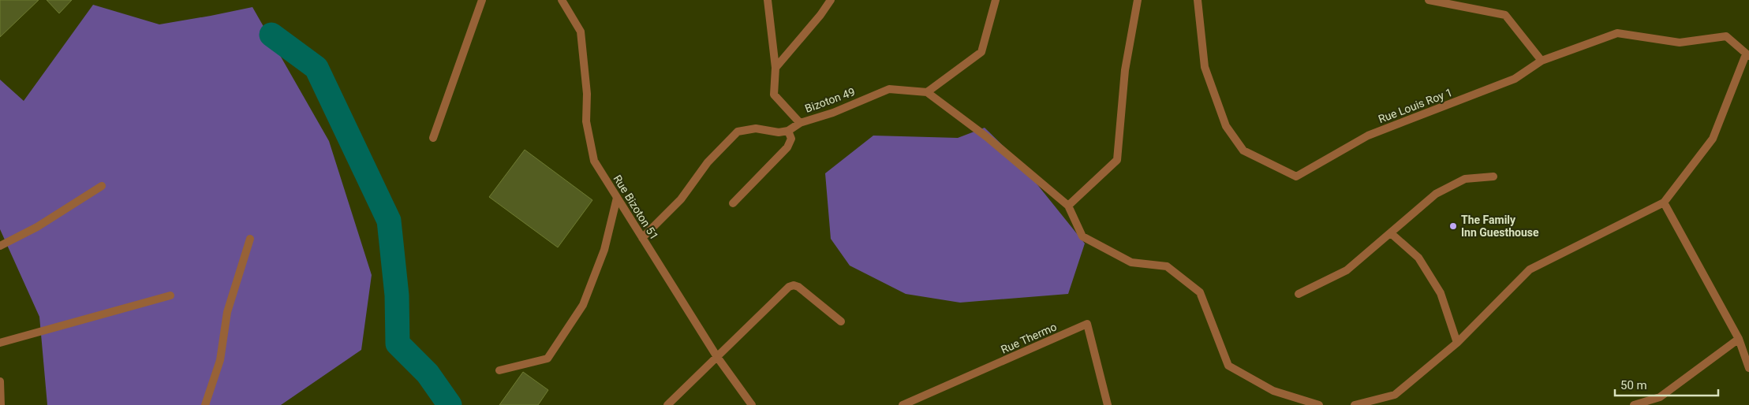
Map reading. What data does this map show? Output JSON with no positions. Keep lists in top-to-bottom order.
{
  "streets": {
    "street": [
      "Bizoton 49",
      "Rue Louis Roy 1",
      "Rue Bizoton 51",
      "Rue Thermo"
    ]
  },
  "places": ["The Family Inn Guesthouse"],
  "scale_bar": "50 m"
}
